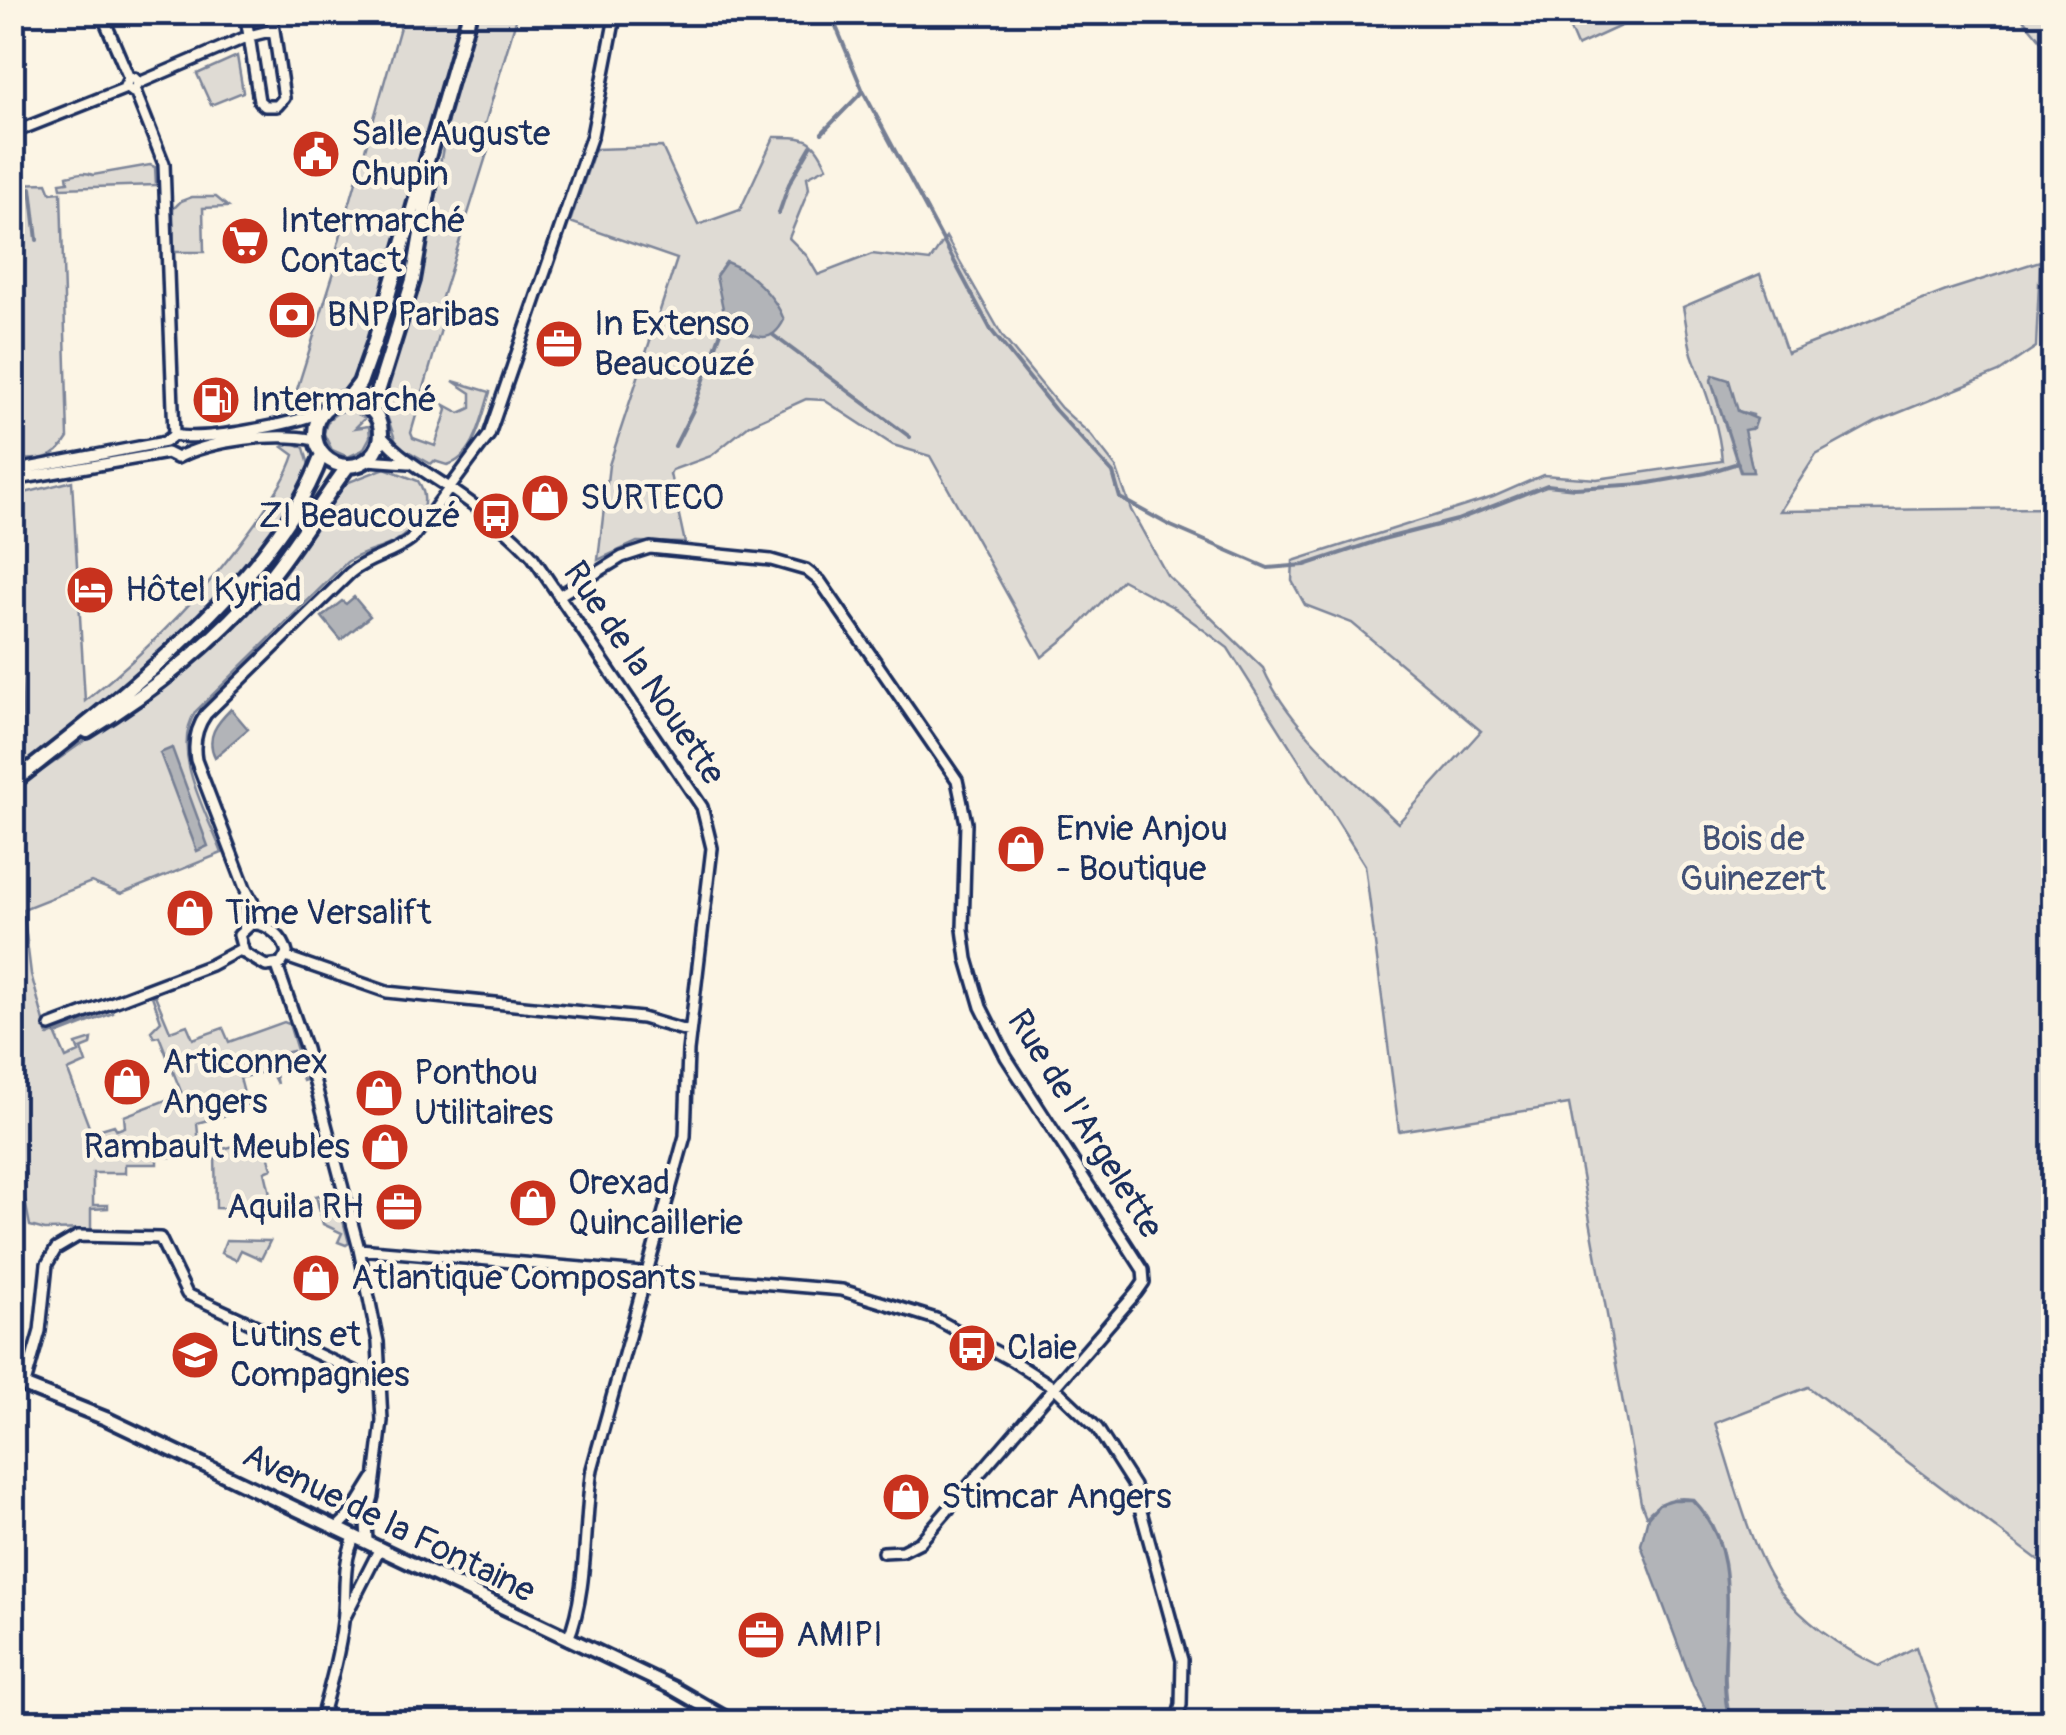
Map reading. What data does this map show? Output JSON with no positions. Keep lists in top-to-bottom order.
{
  "streets": {
    "street": ["Rue de la Nouette", "Rue de l'Argelette", "Avenue de la Fontaine"]
  },
  "crossings": [
    ["Rue de la Nouette", "Rue de l'Argelette"],
    ["Rue de la Nouette", "Avenue de la Fontaine"]
  ],
  "parks": ["Bois de Guinezert"],
  "places": {
    "public building": ["Salle Auguste Chupin"],
    "supermarket": ["Intermarché Contact"],
    "bank": ["BNP Paribas"],
    "office": ["In Extenso Beaucouzé", "Aquila RH", "AMIPI"],
    "fuel station": ["Intermarché"],
    "shop": [
      "SURTECO",
      "Envie Anjou - Boutique",
      "Time Versalift",
      "Articonnex Angers",
      "Ponthou Utilitaires",
      "Rambault Meubles",
      "Orexad Quincaillerie",
      "Atlantique Composants",
      "Stimcar Angers"
    ],
    "bus stop": ["ZI Beaucouzé", "Claie"],
    "hotel": ["Hôtel Kyriad"],
    "school or university": ["Lutins et Compagnies"]
  }
}
